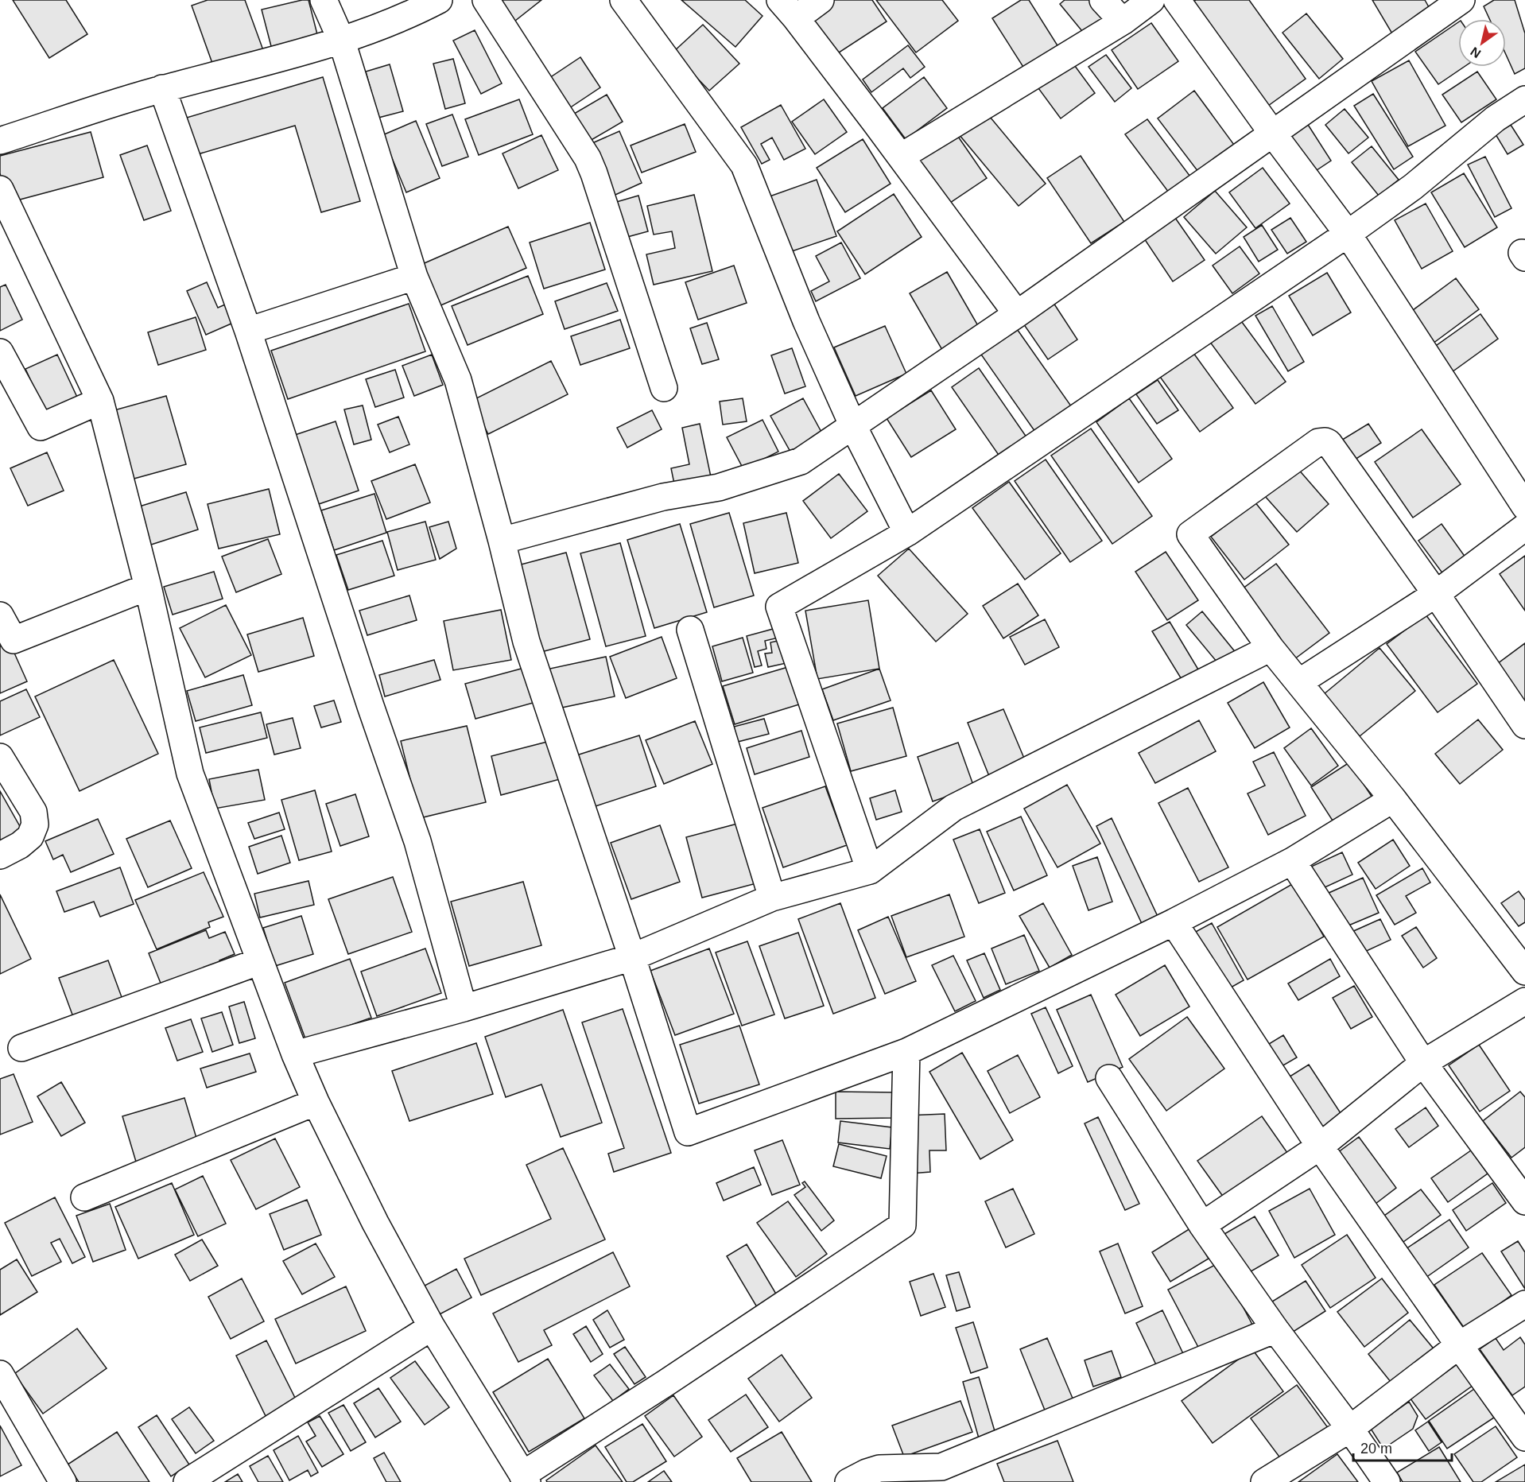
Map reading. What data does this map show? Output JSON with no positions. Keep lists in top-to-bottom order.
{
  "scale_bar": "20 m",
  "north": "bottom left"
}
